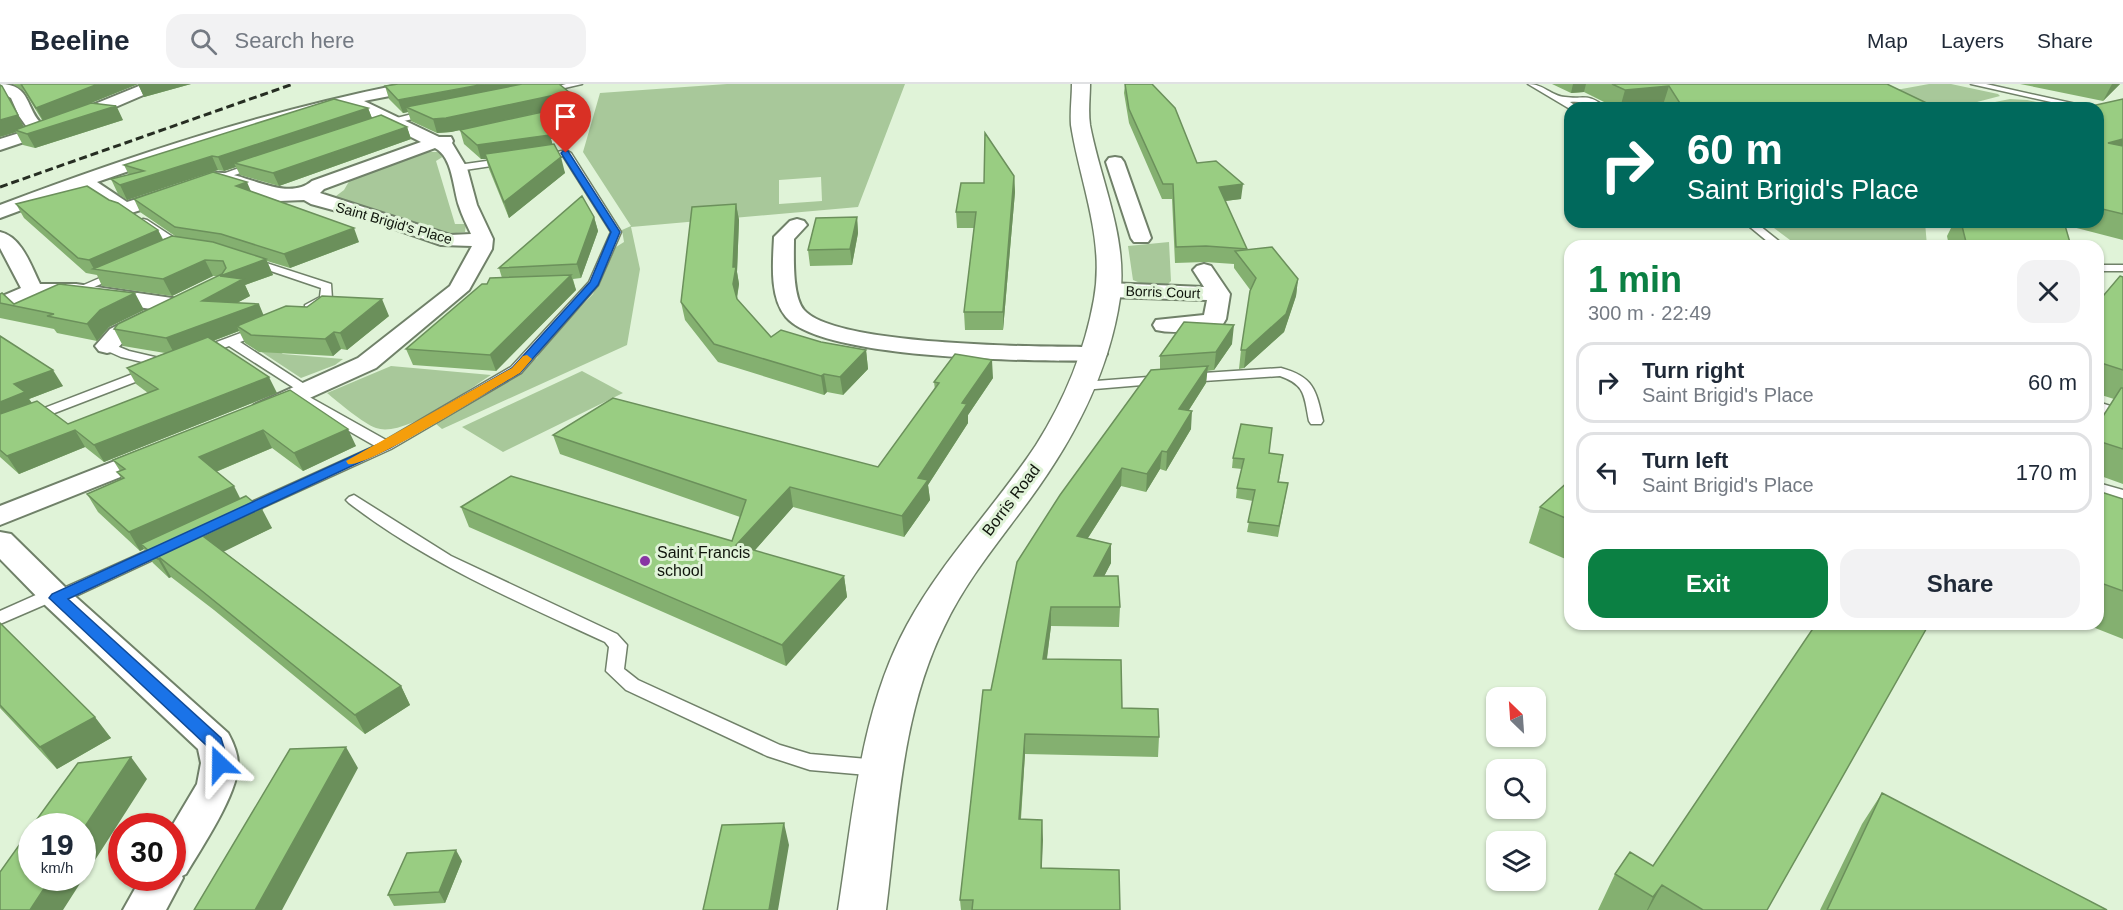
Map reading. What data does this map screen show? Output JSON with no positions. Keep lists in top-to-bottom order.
{
  "streets": {
    "street": ["Saint Brigid's Place", "Borris Court", "Borris Road"]
  },
  "crossings": [
    ["Borris Court", "Borris Road"]
  ],
  "places": ["Saint Francis school"],
  "north": "top left",
  "page": {
    "header": "Beeline",
    "search": "Search here",
    "nav": ["Map", "Layers", "Share"],
    "turn": ["60 m", "Saint Brigid's Place"],
    "heading": ["1 min", "300 m · 22:49"],
    "list": [
      {
        "name": "Turn right",
        "note": "Saint Brigid's Place",
        "value": "60 m"
      },
      {
        "name": "Turn left",
        "note": "Saint Brigid's Place",
        "value": "170 m"
      }
    ],
    "buttons": ["Exit", "Share"],
    "speed": "19 km/h",
    "limit": "30"
  }
}
